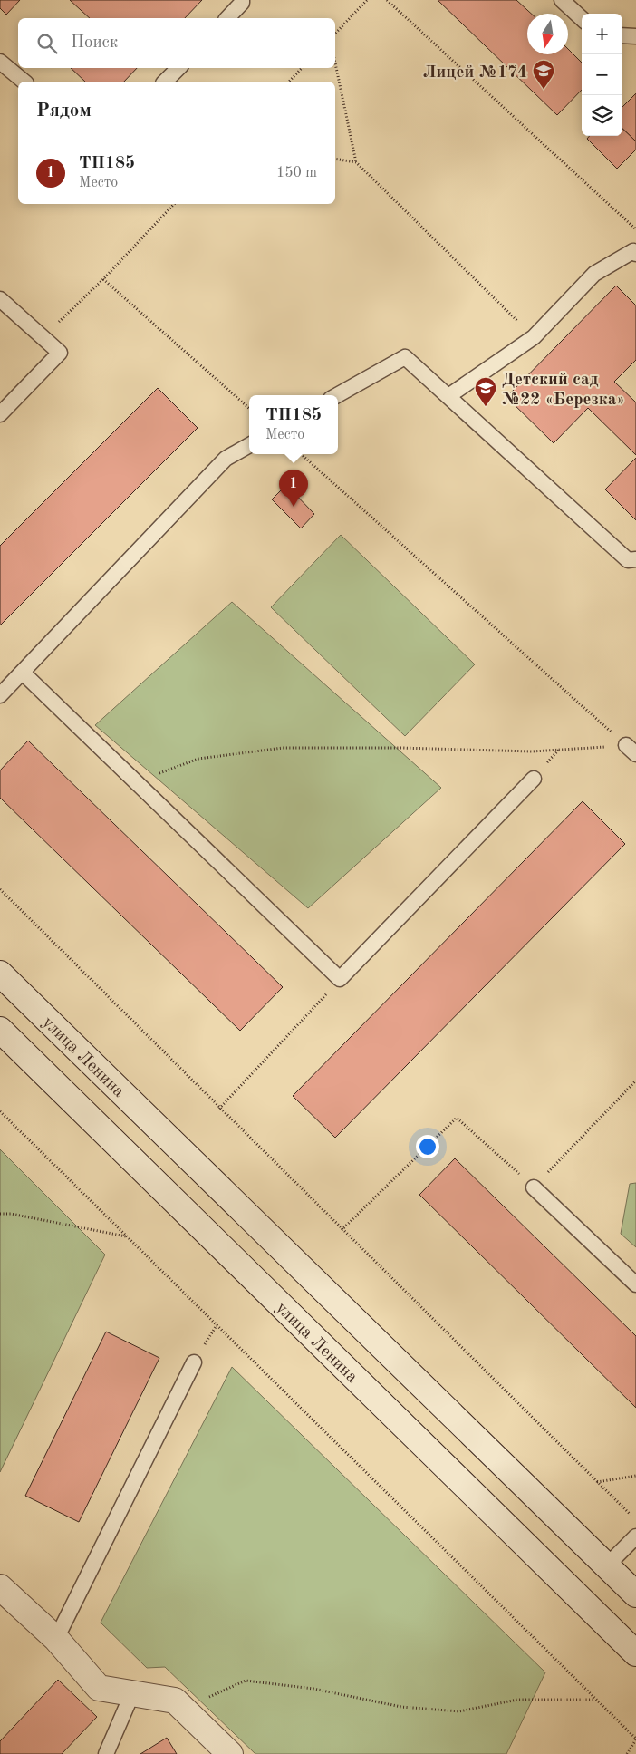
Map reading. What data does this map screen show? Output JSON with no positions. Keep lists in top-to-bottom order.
{
  "streets": {
    "main road": ["улица Ленина"]
  },
  "places": {
    "school or university": ["Лицей №174", "Детский сад №22 «Березка»"]
  },
  "north": "bottom",
  "page": {
    "map_buttons": ["+", "−"],
    "search": "Поиск",
    "heading": "Рядом",
    "list": [
      {
        "mark": "1",
        "name": "ТП185",
        "note": "Место",
        "value": "150 m"
      }
    ],
    "popup": ["ТП185", "Место"],
    "pins": "1"
  }
}
